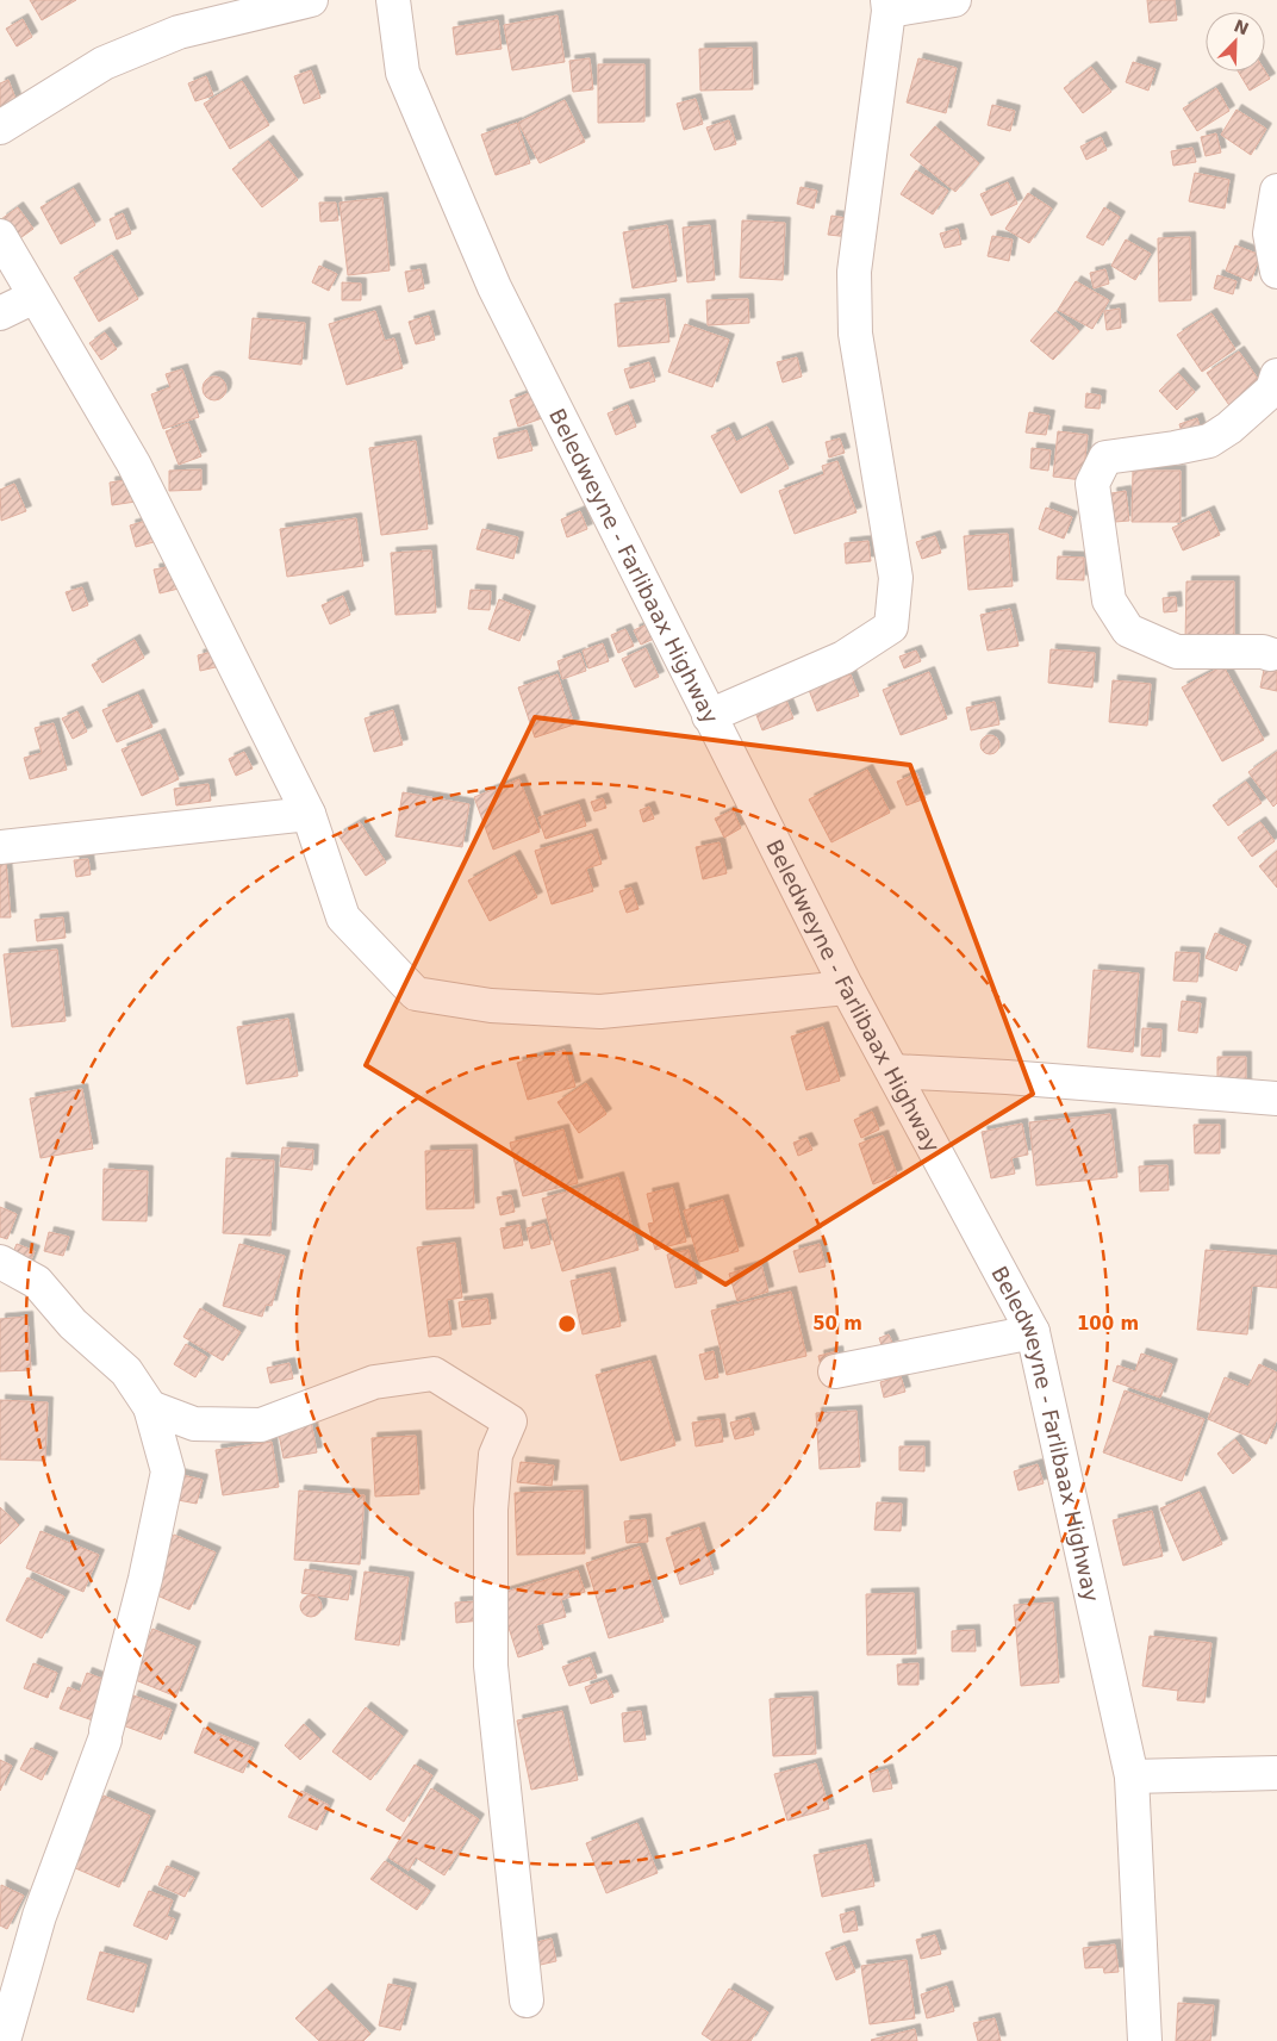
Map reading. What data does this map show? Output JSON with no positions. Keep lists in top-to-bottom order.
{
  "streets": {
    "street": ["Beledweyne - Farlibaax Highway"]
  },
  "north": "top right",
  "rings": ["50 m", "100 m"]
}
